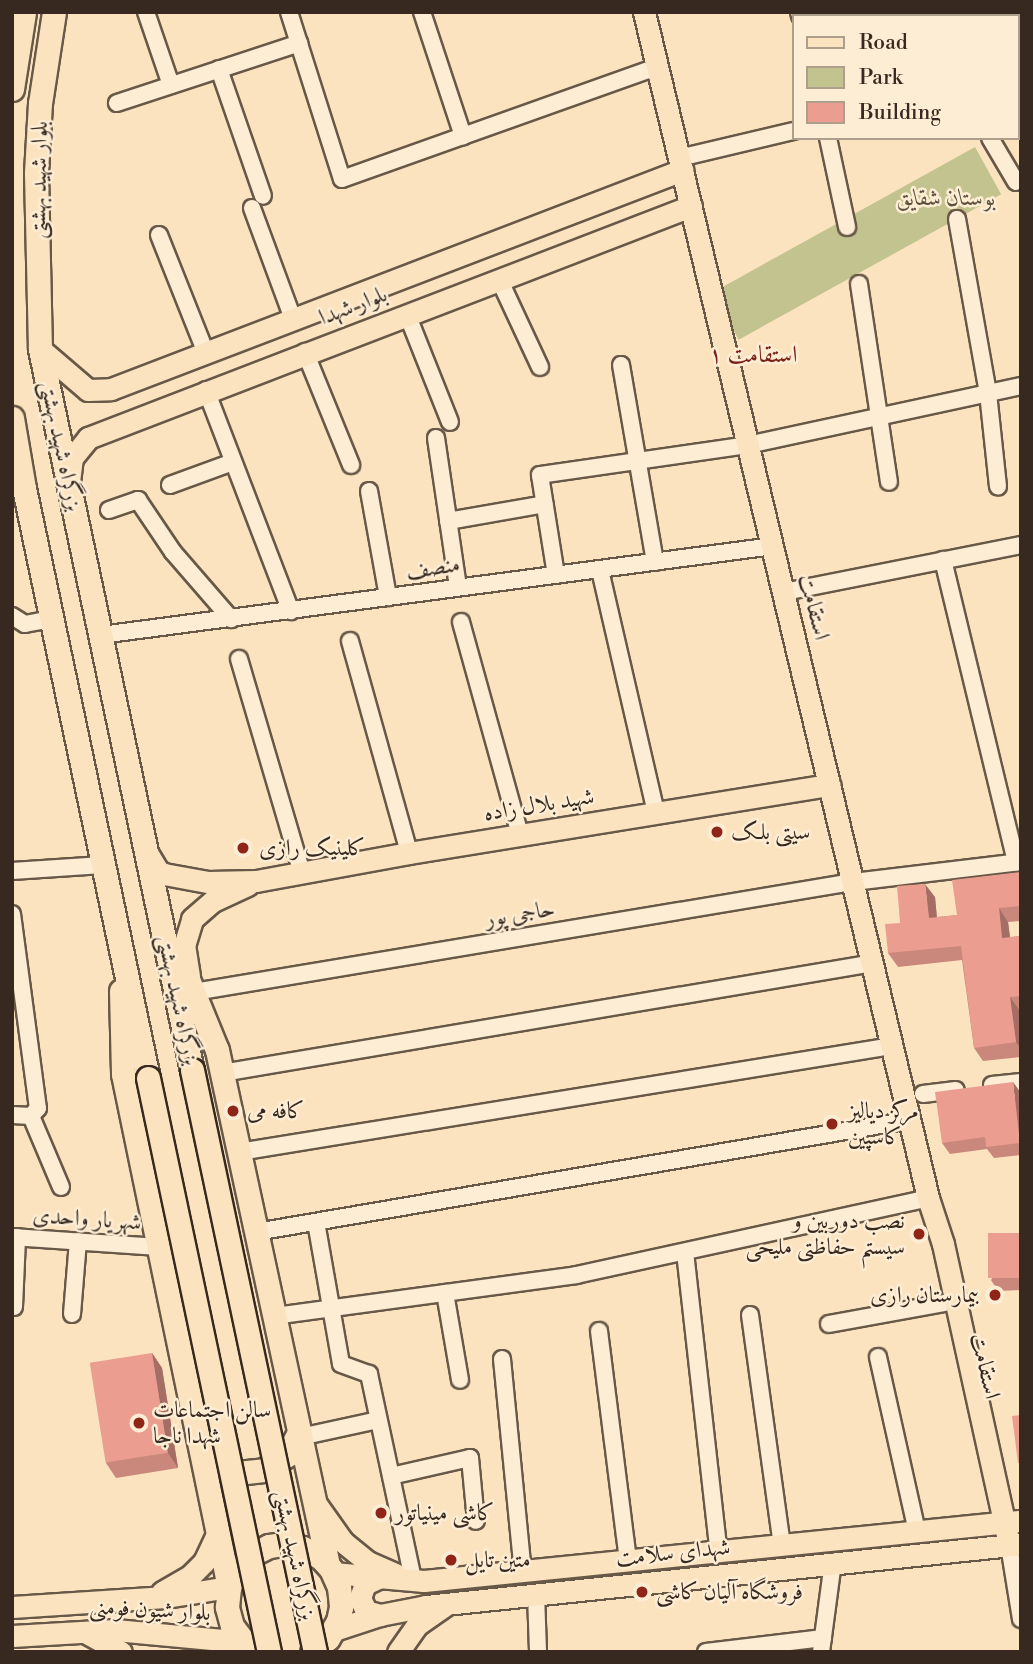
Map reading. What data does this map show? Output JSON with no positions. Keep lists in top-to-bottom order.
{
  "streets": {
    "highway": ["بلوار شهید بهشتی", "بزرگراه شهید بهشتی"],
    "main road": [
      "بلوار شهدا",
      "استقامت",
      "شهید بلال زاده",
      "شهدای سلامت",
      "بلوار شیون فومنی"
    ],
    "street": ["منصف", "حاجی پور", "شهریار واحدی"]
  },
  "crossings": [
    ["بلوار شهید بهشتی", "بلوار شهدا"],
    ["بلوار شهید بهشتی", "بزرگراه شهید بهشتی"],
    ["بلوار شهدا", "بزرگراه شهید بهشتی"],
    ["بلوار شهدا", "استقامت"],
    ["بزرگراه شهید بهشتی", "منصف"],
    ["بزرگراه شهید بهشتی", "شهید بلال زاده"],
    ["منصف", "استقامت"],
    ["استقامت", "شهید بلال زاده"],
    ["استقامت", "حاجی پور"],
    ["استقامت", "شهدای سلامت"],
    ["شهید بلال زاده", "حاجی پور"]
  ],
  "districts": ["استقامت ۱"],
  "parks": ["بوستان شقایق"],
  "places": [
    "سیتی بلک",
    "کلینیک رازی",
    "کافه می",
    "مرکز دیالیز کاسپین",
    "نصب دوربین و سیستم حفاظتی ملیحی",
    "بیمارستان رازی",
    "سالن اجتماعات شهدا ناجا",
    "کاشی مینیاتور",
    "متین تایل",
    "فروشگاه آلیان کاشی"
  ],
  "legend": ["Road", "Park", "Building"]
}
